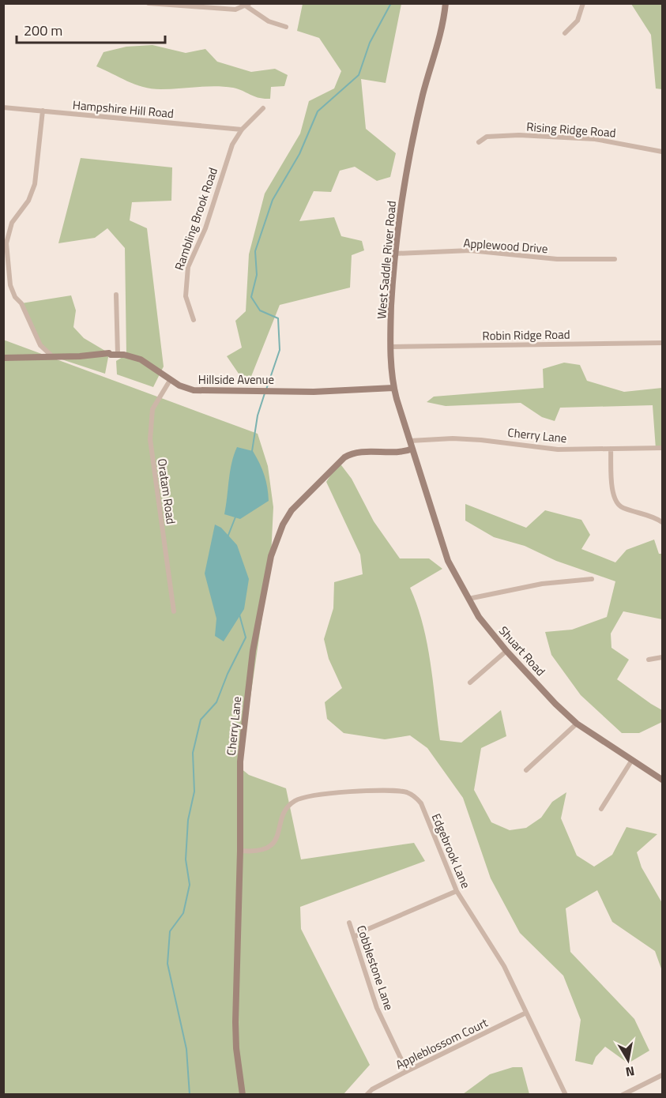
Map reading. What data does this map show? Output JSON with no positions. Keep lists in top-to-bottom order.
{
  "streets": {
    "street": [
      "Hampshire Hill Road",
      "Rising Ridge Road",
      "Rambling Brook Road",
      "Applewood Drive",
      "West Saddle River Road",
      "Robin Ridge Road",
      "Hillside Avenue",
      "Cherry Lane",
      "Oratam Road",
      "Shuart Road",
      "Edgebrook Lane",
      "Cobblestone Lane",
      "Appleblossom Court"
    ]
  },
  "crossings": [
    ["Hampshire Hill Road", "Rambling Brook Road"],
    ["Applewood Drive", "West Saddle River Road"],
    ["West Saddle River Road", "Robin Ridge Road"],
    ["West Saddle River Road", "Hillside Avenue"],
    ["West Saddle River Road", "Cherry Lane"],
    ["West Saddle River Road", "Shuart Road"],
    ["Hillside Avenue", "Oratam Road"],
    ["Cherry Lane", "Edgebrook Lane"],
    ["Edgebrook Lane", "Appleblossom Court"],
    ["Cobblestone Lane", "Appleblossom Court"]
  ],
  "scale_bar": "200 m",
  "north": "bottom"
}
